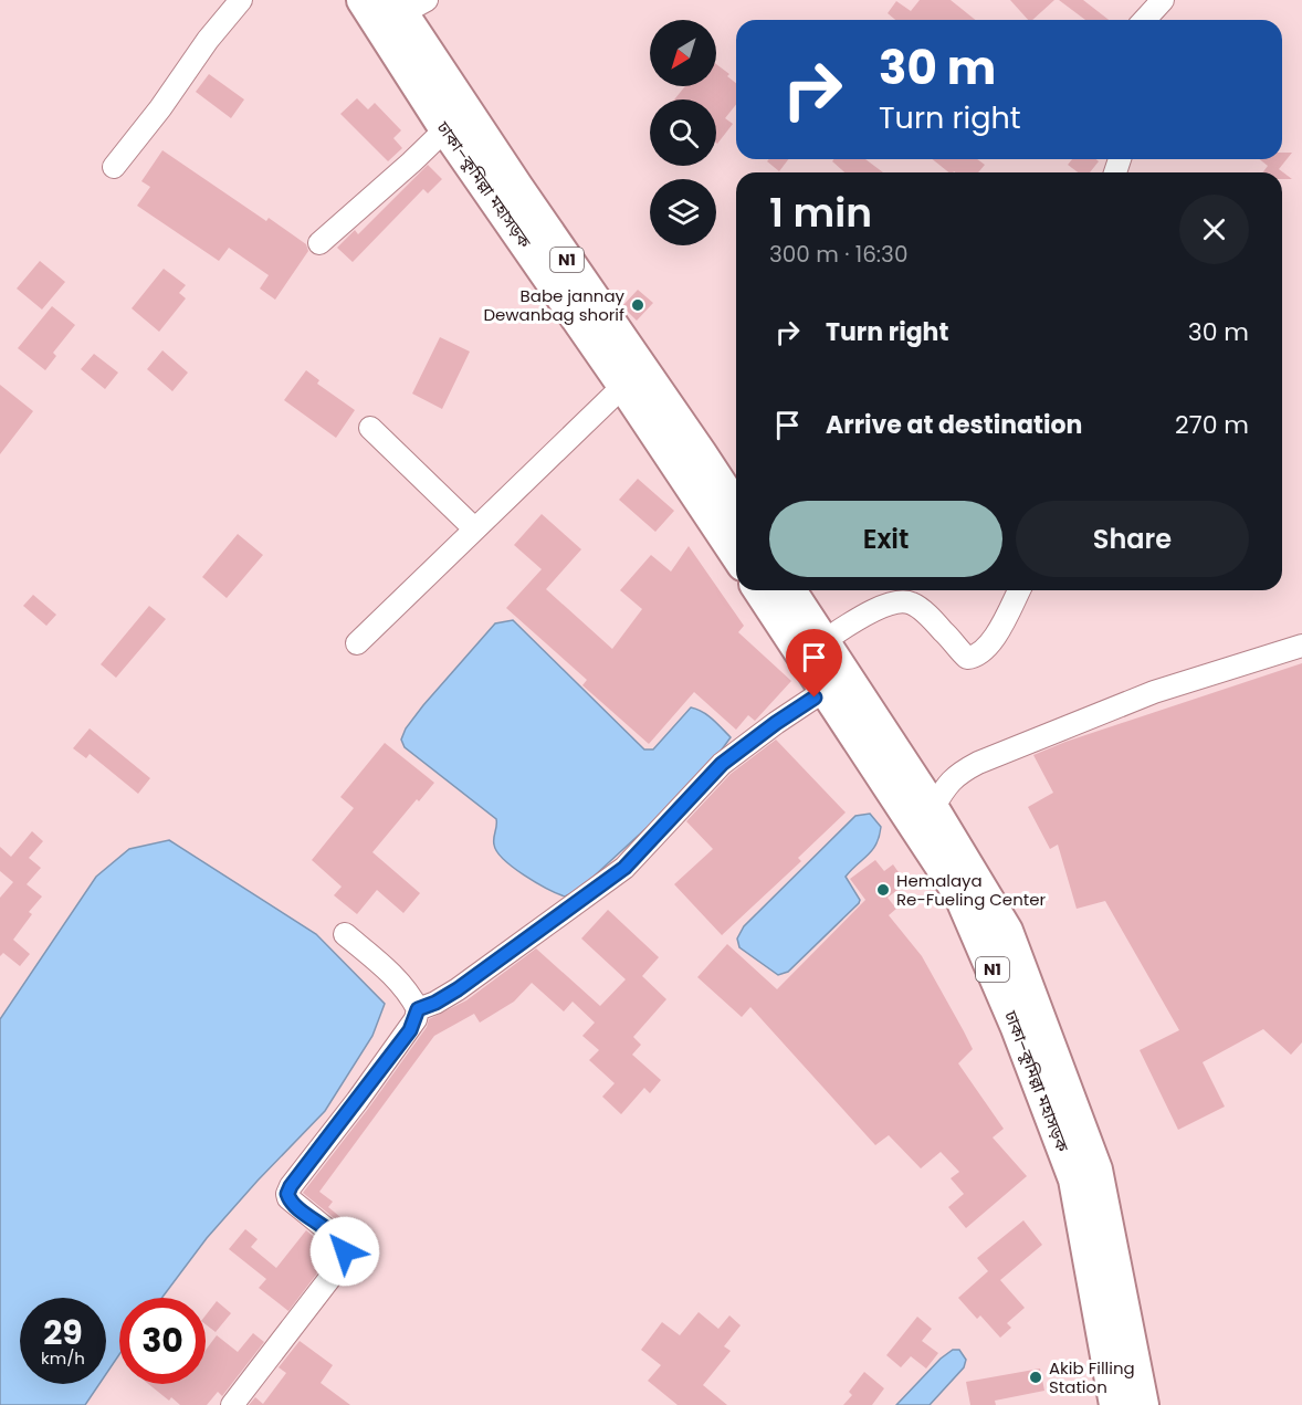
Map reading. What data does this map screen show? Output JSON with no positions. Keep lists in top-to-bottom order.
{
  "streets": {
    "highway": ["ঢাকা–কুমিল্লা মহাসড়ক", "N1"]
  },
  "places": ["Babe jannay Dewanbag shorif", "Hemalaya Re-Fueling Center", "Akib Filling Station"],
  "north": "bottom left",
  "page": {
    "turn": ["30 m", "Turn right"],
    "heading": ["1 min", "300 m · 16:30"],
    "list": [
      {
        "name": "Turn right",
        "value": "30 m"
      },
      {
        "name": "Arrive at destination",
        "value": "270 m"
      }
    ],
    "buttons": ["Exit", "Share"],
    "speed": "29 km/h",
    "limit": "30"
  }
}
